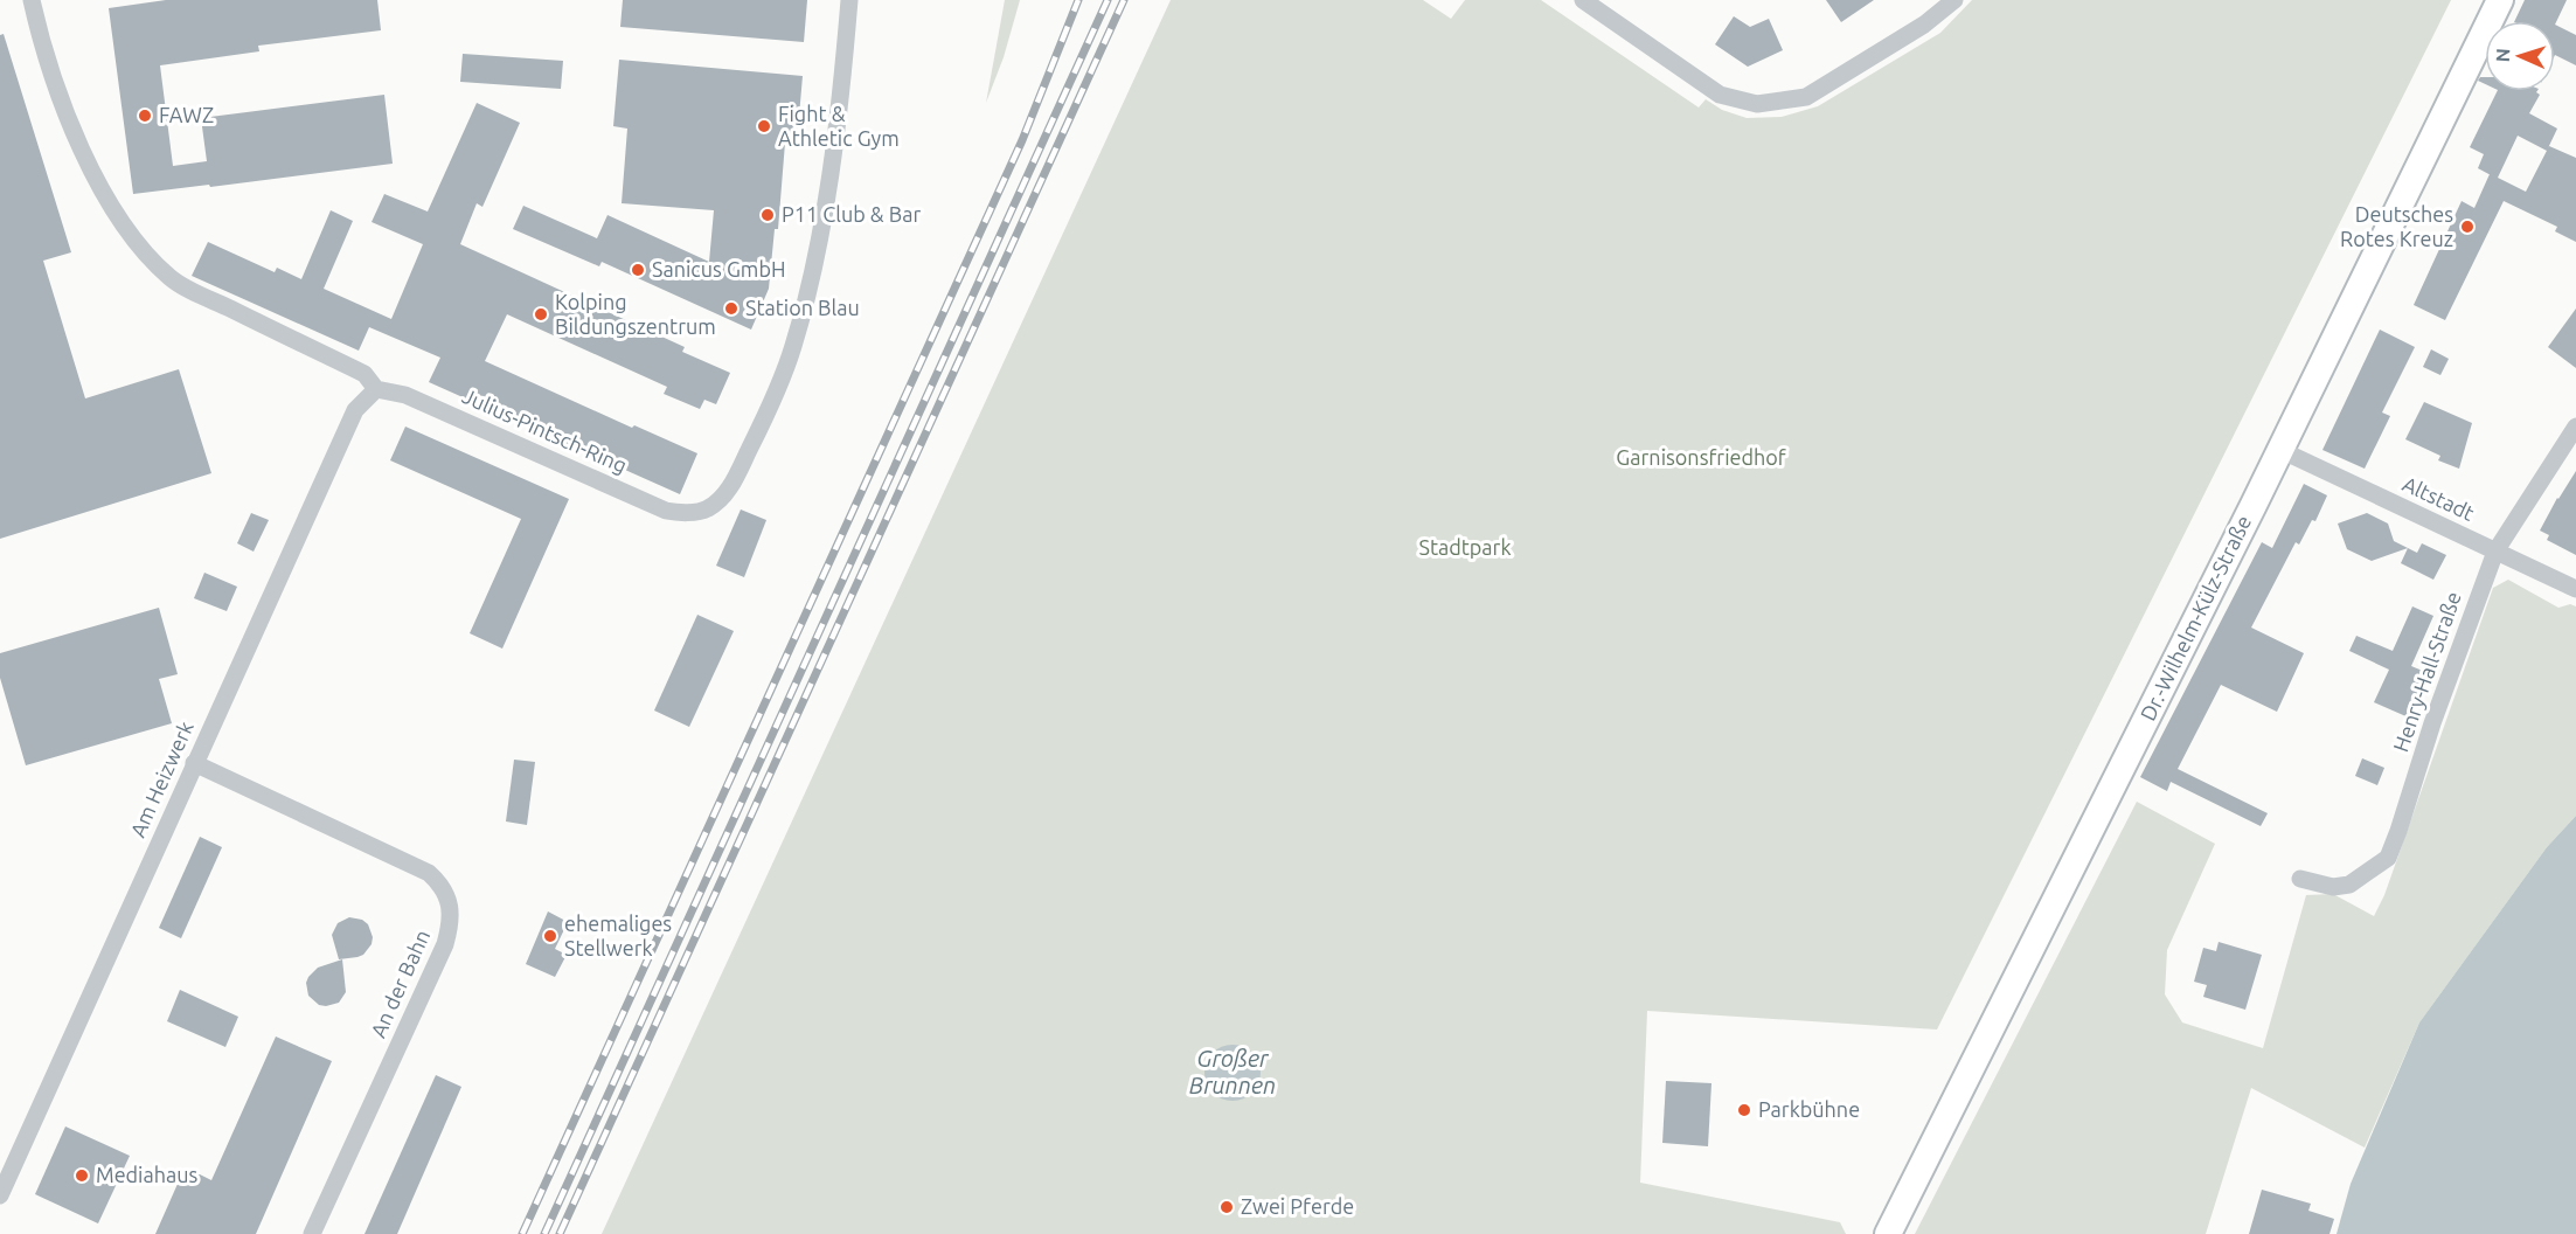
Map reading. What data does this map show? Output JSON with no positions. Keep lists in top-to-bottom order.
{
  "streets": {
    "main road": ["Dr.-Wilhelm-Külz-Straße"],
    "street": [
      "Julius-Pintsch-Ring",
      "Altstadt",
      "Henry-Hall-Straße",
      "Am Heizwerk",
      "An der Bahn"
    ]
  },
  "crossings": [
    ["Julius-Pintsch-Ring", "Am Heizwerk"],
    ["Altstadt", "Dr.-Wilhelm-Külz-Straße"],
    ["Altstadt", "Henry-Hall-Straße"],
    ["Am Heizwerk", "An der Bahn"]
  ],
  "water": ["Großer Brunnen"],
  "parks": ["Garnisonsfriedhof", "Stadtpark"],
  "places": [
    "FAWZ",
    "Fight & Athletic Gym",
    "P11 Club & Bar",
    "Deutsches Rotes Kreuz",
    "Sanicus GmbH",
    "Station Blau",
    "Kolping Bildungszentrum",
    "ehemaliges Stellwerk",
    "Parkbühne",
    "Mediahaus",
    "Zwei Pferde"
  ],
  "north": "left"
}
